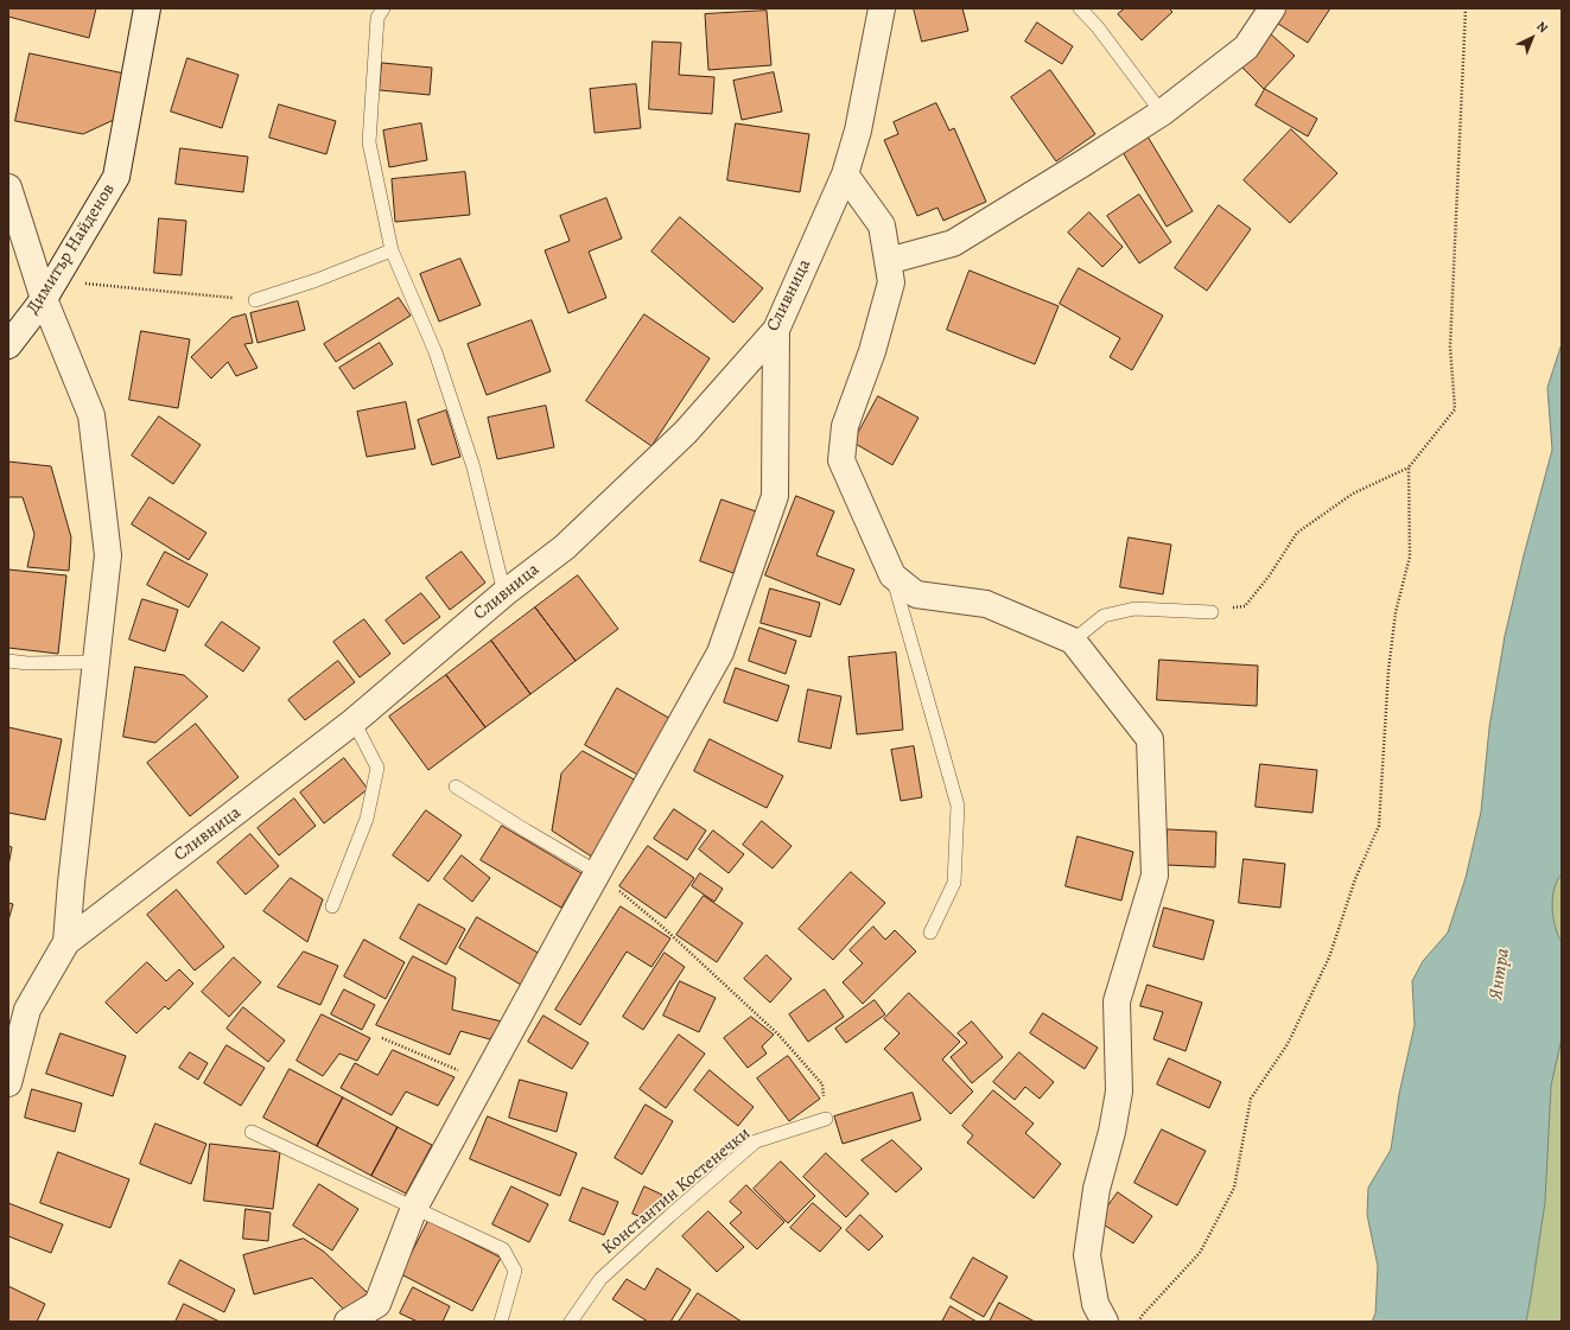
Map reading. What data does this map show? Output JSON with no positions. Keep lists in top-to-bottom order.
{
  "streets": {
    "street": ["Димитър Найденов", "Сливница"],
    "lane": ["Константин Костенечки"]
  },
  "water": ["Янтра"],
  "north": "top right"
}
